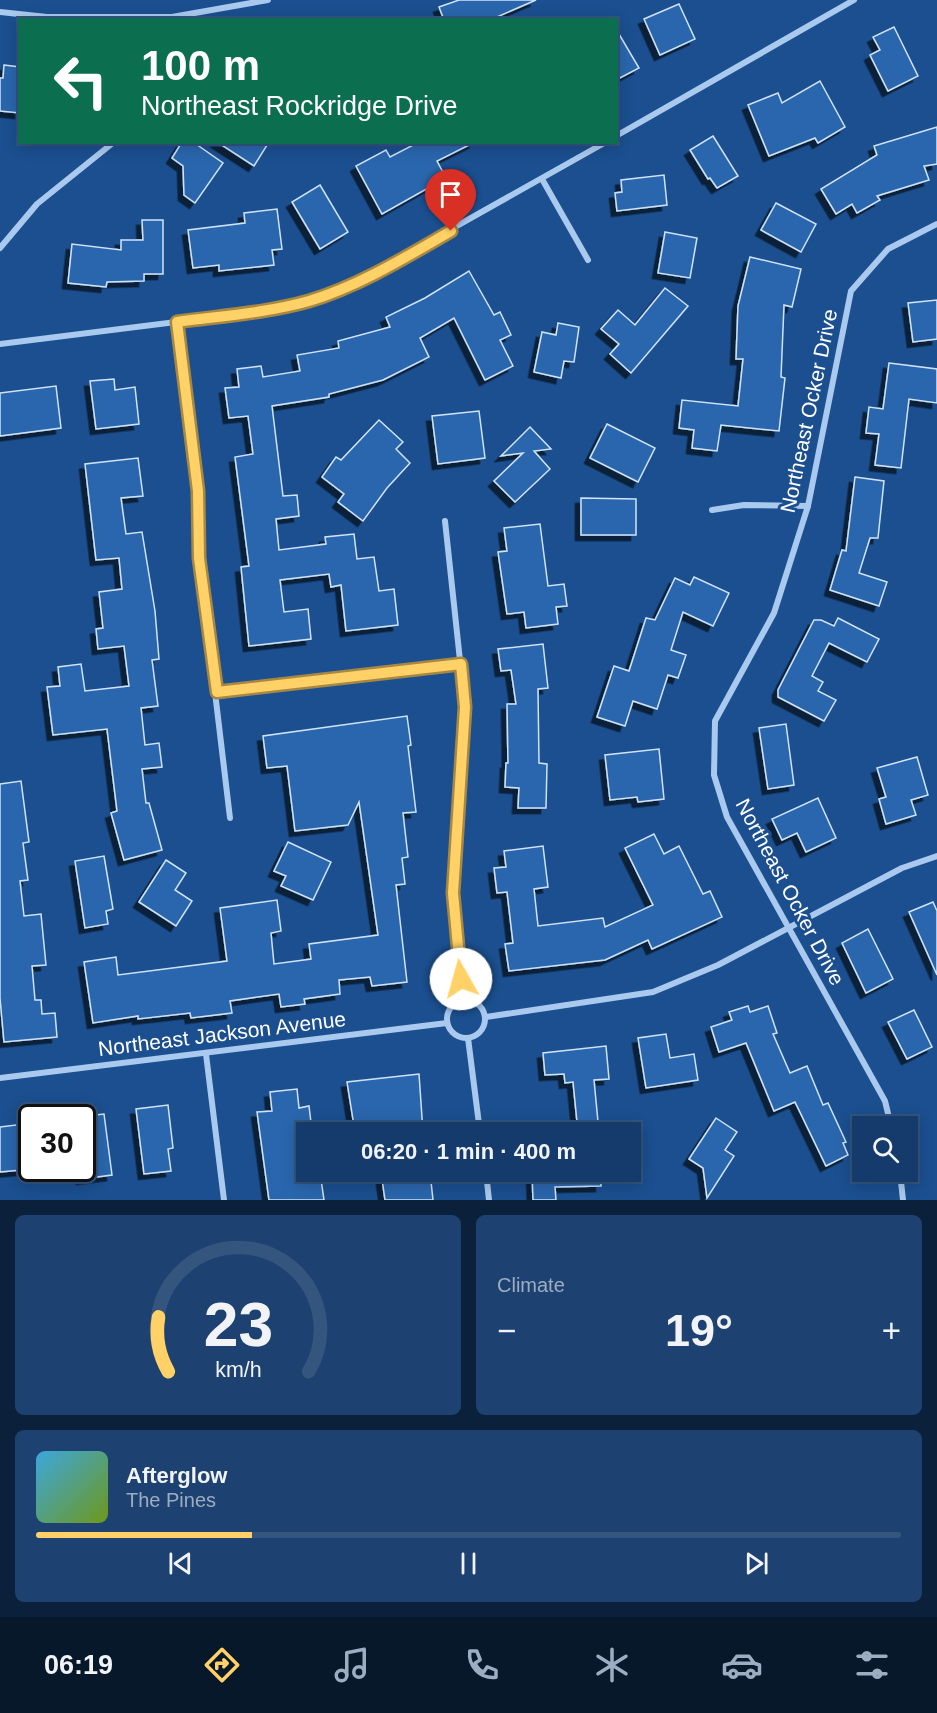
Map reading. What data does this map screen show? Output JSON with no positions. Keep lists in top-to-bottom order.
{
  "streets": {
    "street": ["Northeast Ocker Drive", "Northeast Jackson Avenue"]
  },
  "page": {
    "turn": ["100 m", "Northeast Rockridge Drive"],
    "limit": "30",
    "trip": "06:20 · 1 min · 400 m",
    "tile": "Climate",
    "heat": ["−", "19°", "+"],
    "song": ["Afterglow", "The Pines"],
    "tabs": "06:19",
    "gauge": ["23", "km/h"]
  }
}
